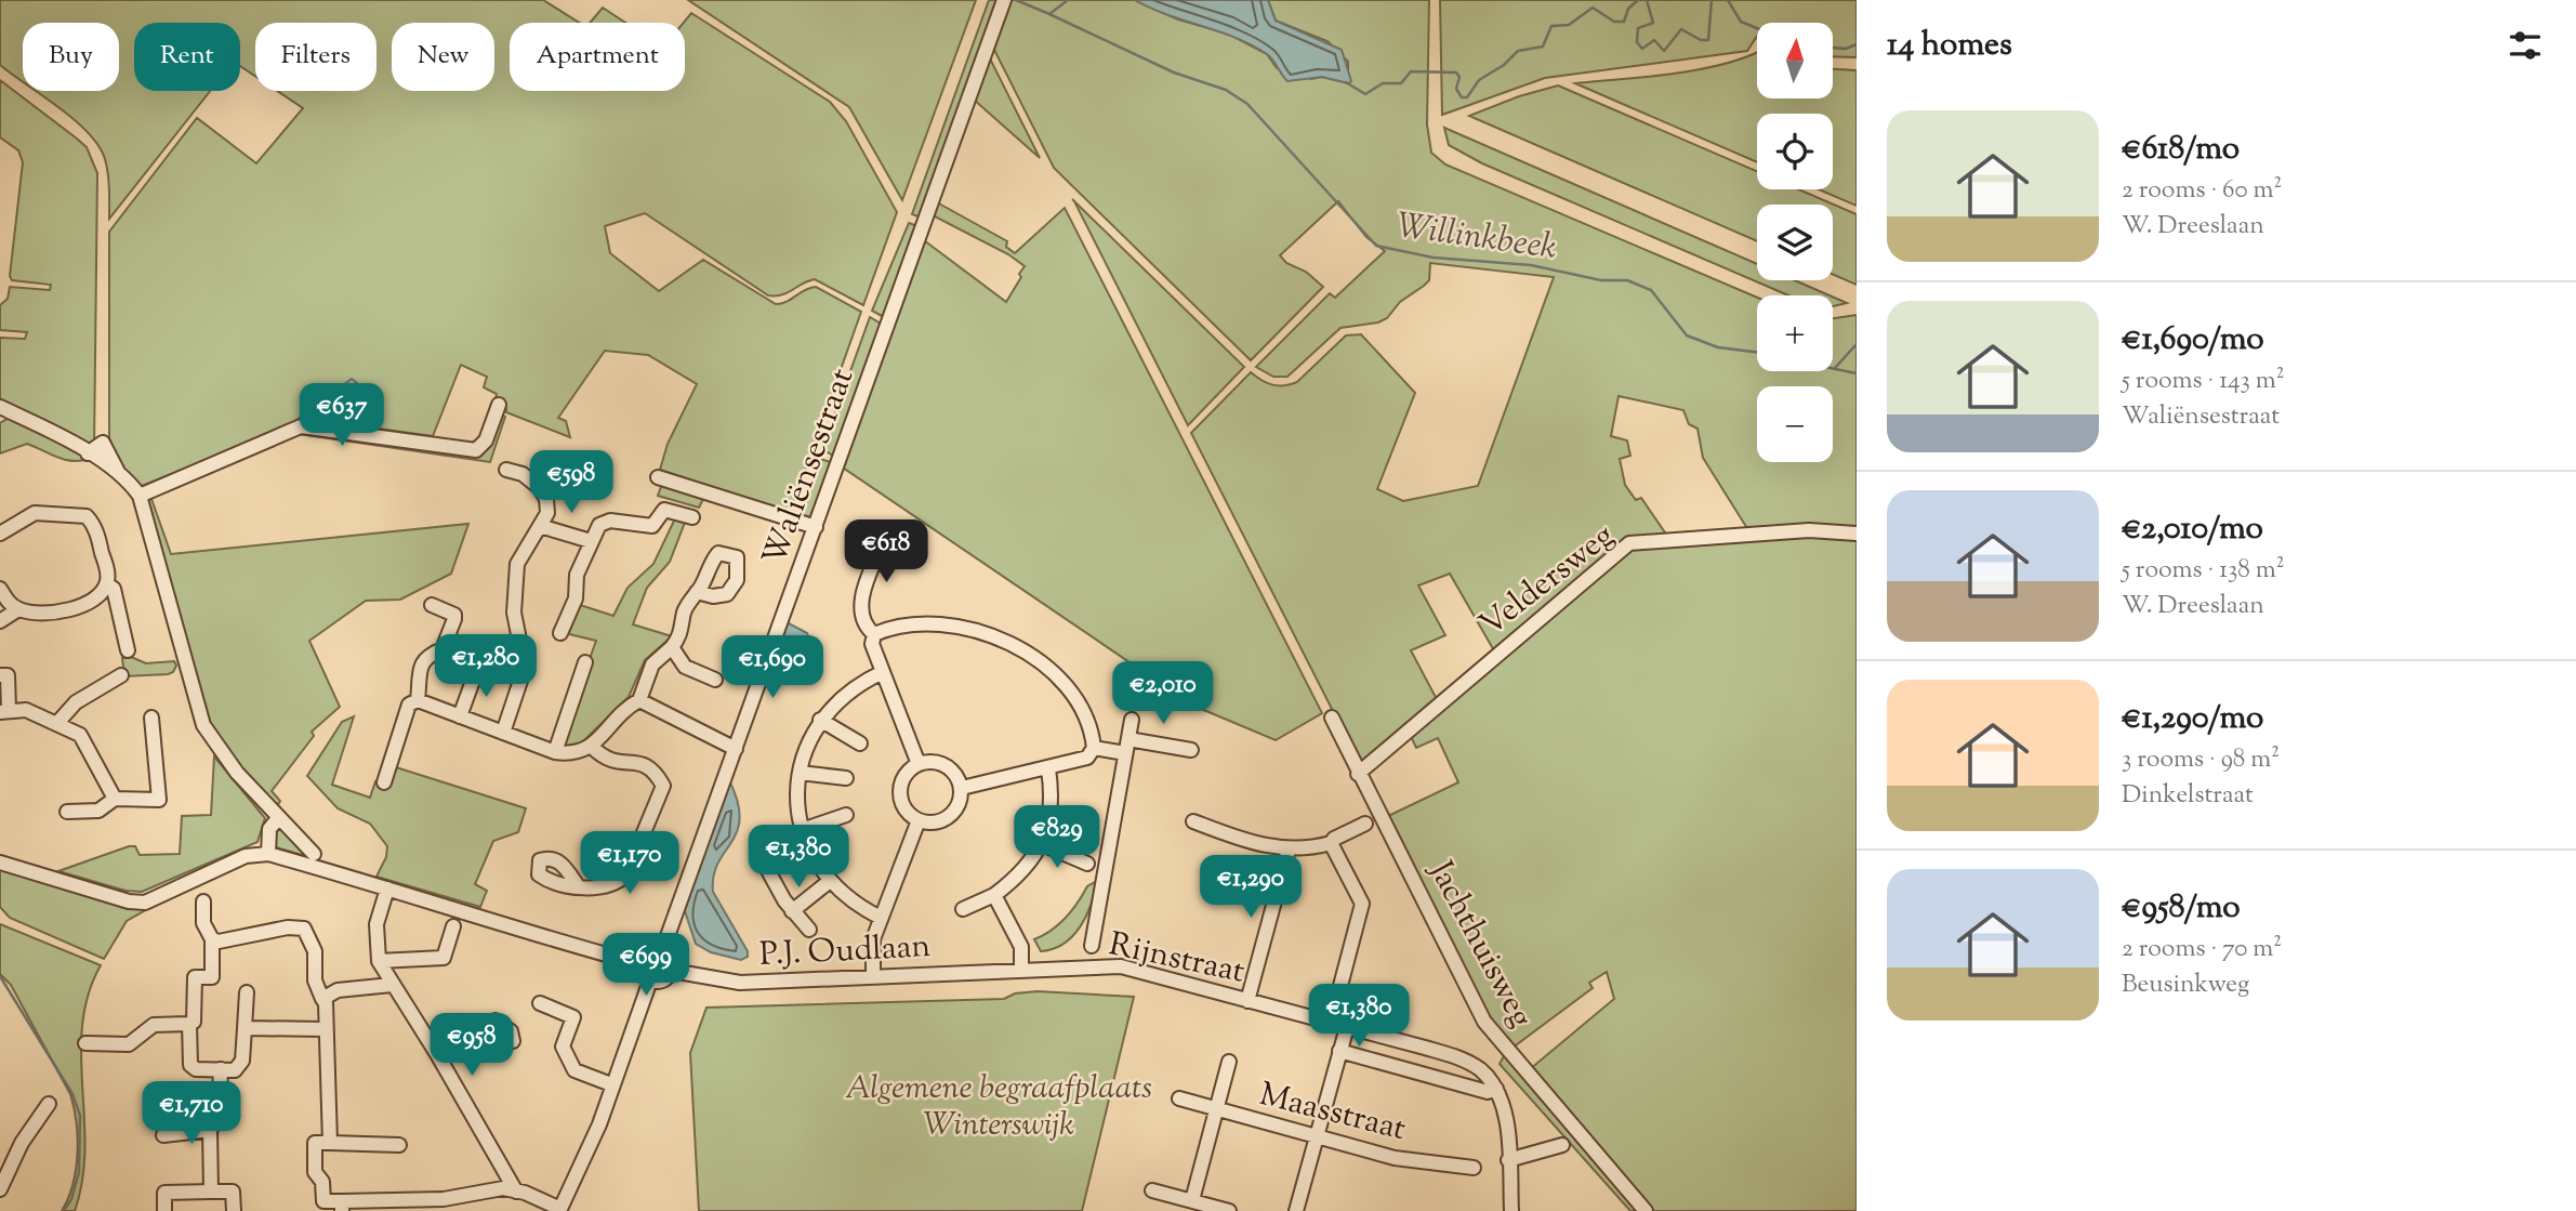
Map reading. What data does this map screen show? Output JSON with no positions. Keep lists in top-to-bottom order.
{
  "streets": {
    "street": [
      "Waliënsestraat",
      "Veldersweg",
      "Jachthuisweg",
      "P.J. Oudlaan",
      "Rijnstraat",
      "Maasstraat"
    ]
  },
  "crossings": [
    ["Waliënsestraat", "P.J. Oudlaan"],
    ["Veldersweg", "Jachthuisweg"],
    ["P.J. Oudlaan", "Rijnstraat"]
  ],
  "water": ["Willinkbeek"],
  "parks": ["Algemene begraafplaats Winterswijk"],
  "north": "top",
  "page": {
    "heading": "14 homes",
    "map_buttons": ["+", "−"],
    "chip": [
      "Buy",
      "Rent",
      "Filters",
      "New",
      "Apartment"
    ],
    "list": [
      {
        "name": "€618/mo",
        "note": "2 rooms · 60 m² · W. Dreeslaan"
      },
      {
        "name": "€1,690/mo",
        "note": "5 rooms · 143 m² · Waliënsestraat"
      },
      {
        "name": "€2,010/mo",
        "note": "5 rooms · 138 m² · W. Dreeslaan"
      },
      {
        "name": "€1,290/mo",
        "note": "3 rooms · 98 m² · Dinkelstraat"
      },
      {
        "name": "€958/mo",
        "note": "2 rooms · 70 m² · Beusinkweg"
      }
    ],
    "price": [
      "€637",
      "€598",
      "€618",
      "€1,280",
      "€1,690",
      "€2,010",
      "€829",
      "€1,380",
      "€1,170",
      "€1,290",
      "€699",
      "€1,380",
      "€958",
      "€1,710"
    ]
  }
}
